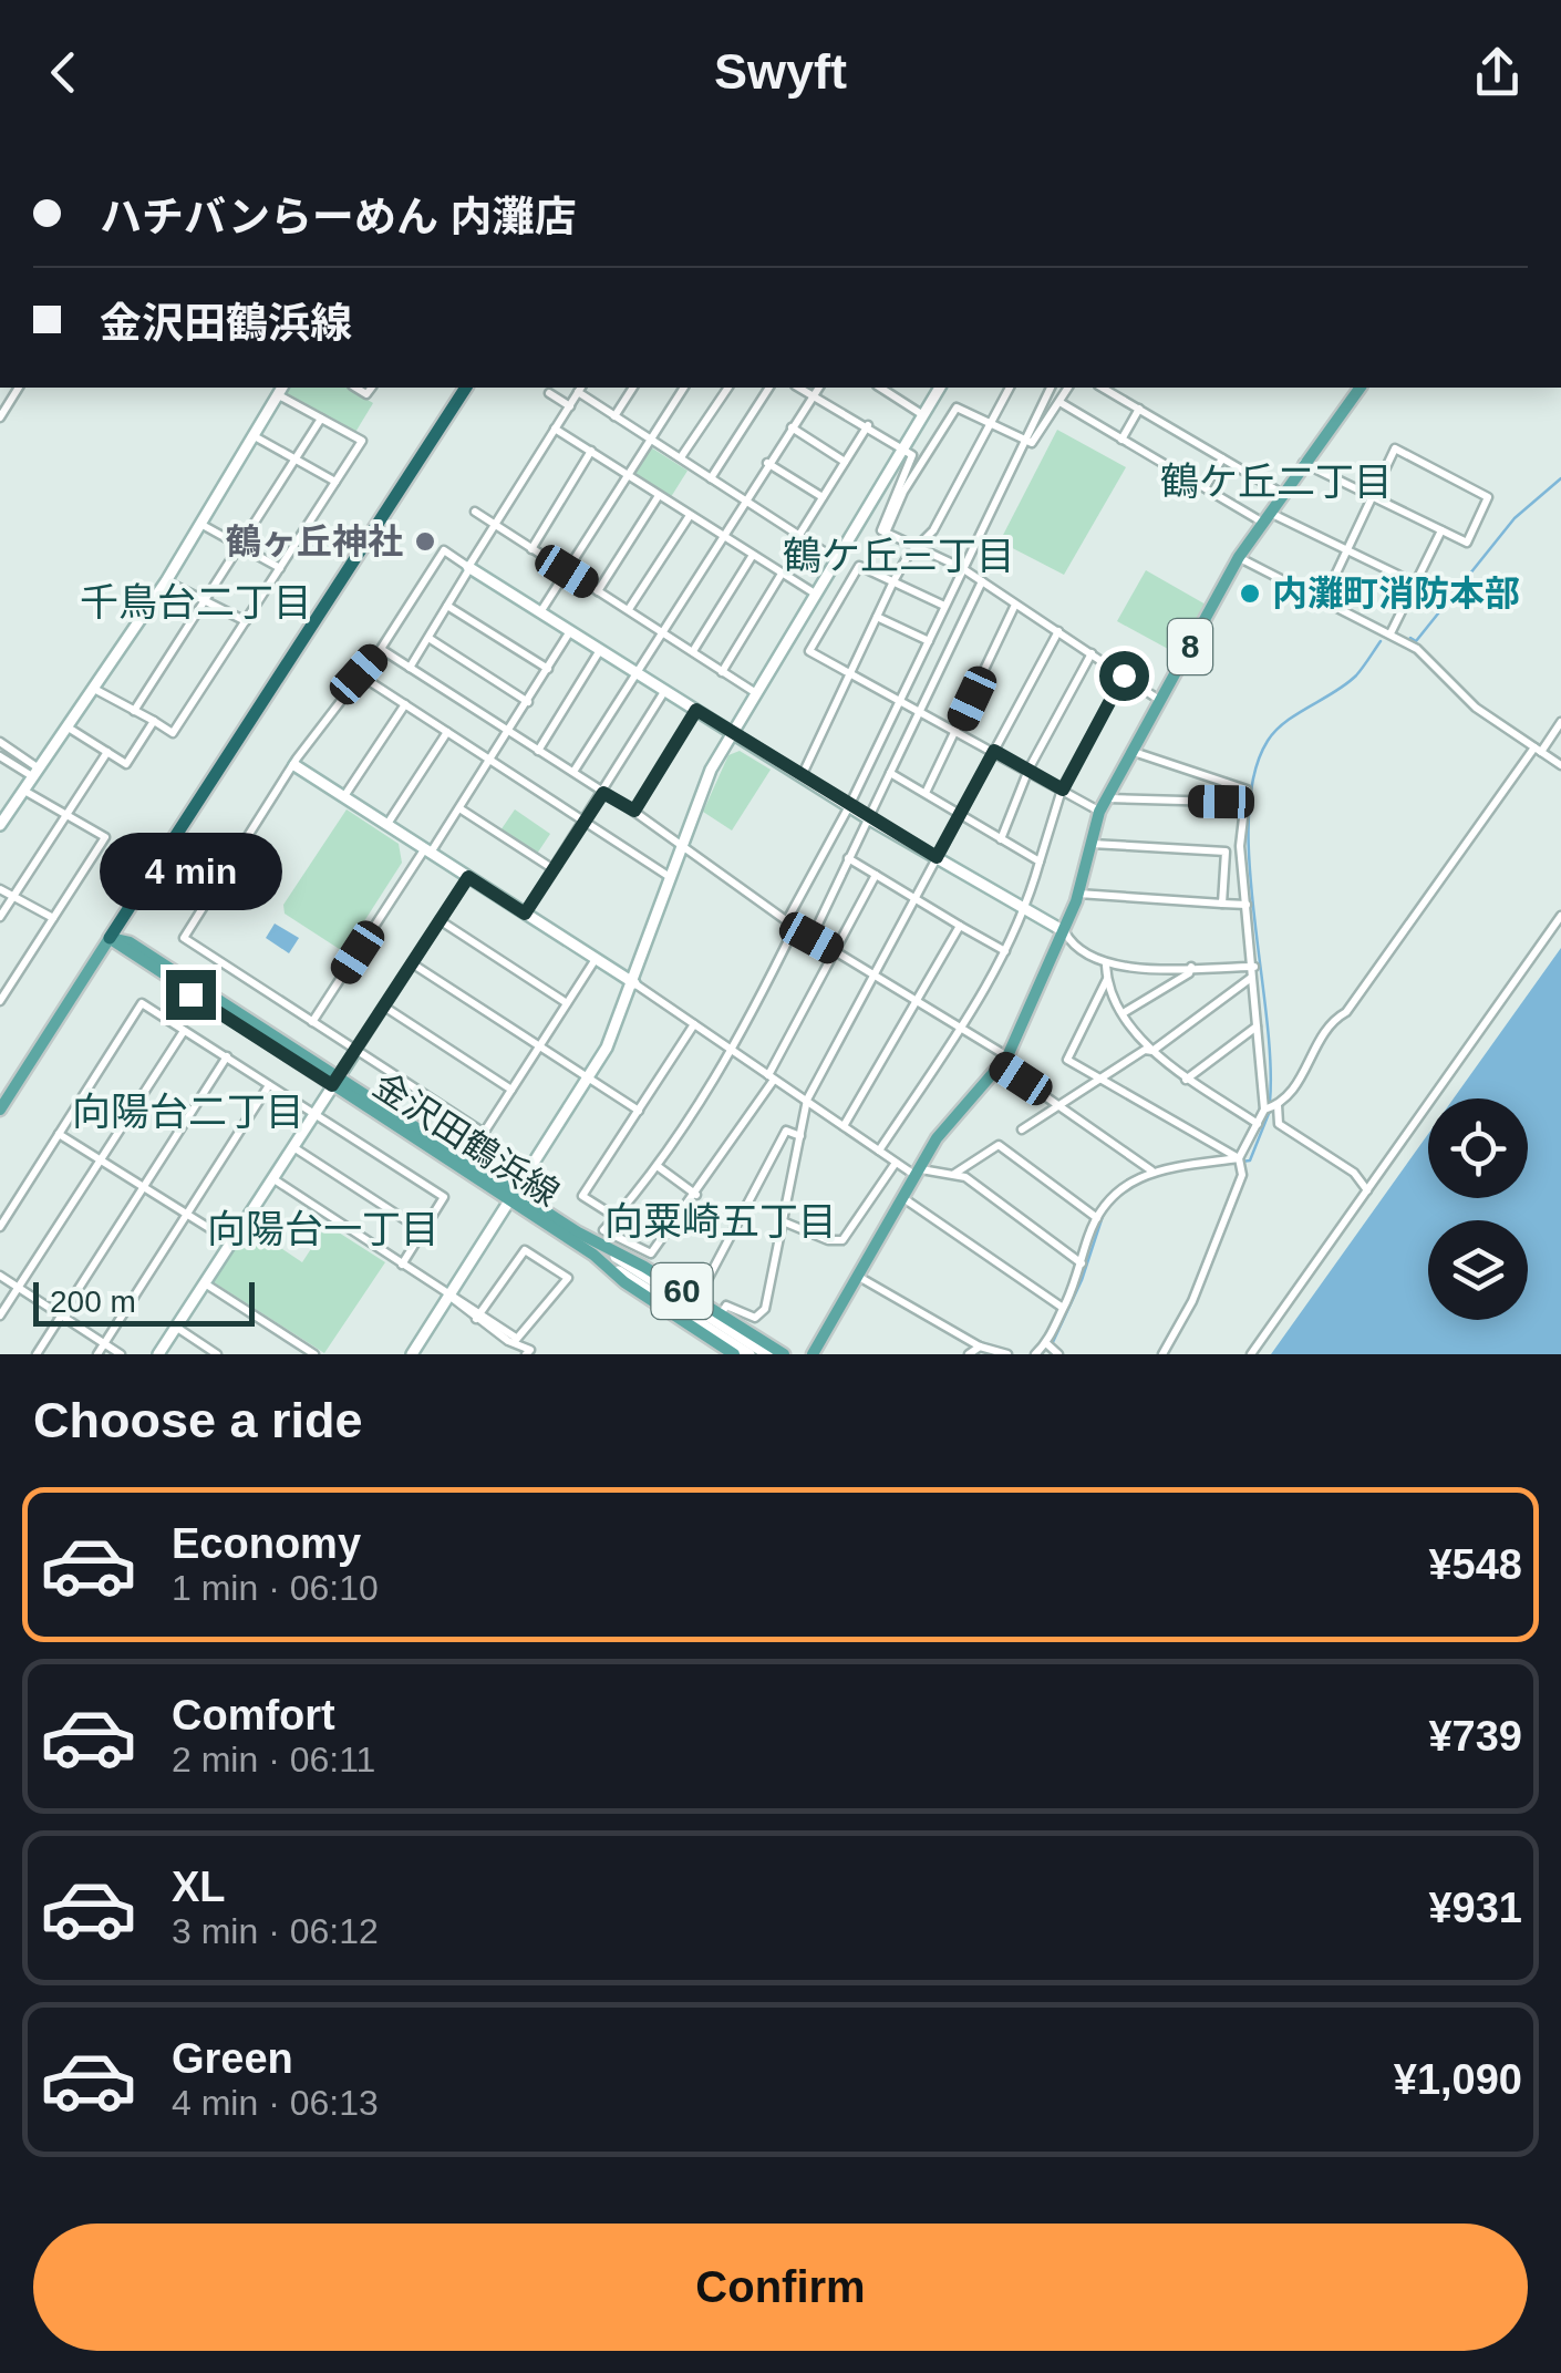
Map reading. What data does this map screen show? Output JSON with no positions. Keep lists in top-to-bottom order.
{
  "streets": {
    "main road": ["8", "金沢田鶴浜線", "60"]
  },
  "districts": [
    "鶴ケ丘二丁目",
    "鶴ケ丘三丁目",
    "千鳥台二丁目",
    "向陽台二丁目",
    "向粟崎五丁目",
    "向陽台一丁目"
  ],
  "places": ["鶴ヶ丘神社", "内灘町消防本部"],
  "scale_bar": "200 m",
  "page": {
    "header": "Swyft",
    "banner": ["ハチバンらーめん 内灘店", "金沢田鶴浜線"],
    "bubble": "4 min",
    "scale": "200 m",
    "heading": "Choose a ride",
    "list": [
      {
        "name": "Economy",
        "note": "1 min · 06:10",
        "value": "¥548"
      },
      {
        "name": "Comfort",
        "note": "2 min · 06:11",
        "value": "¥739"
      },
      {
        "name": "XL",
        "note": "3 min · 06:12",
        "value": "¥931"
      },
      {
        "name": "Green",
        "note": "4 min · 06:13",
        "value": "¥1,090"
      }
    ],
    "buttons": "Confirm"
  }
}
